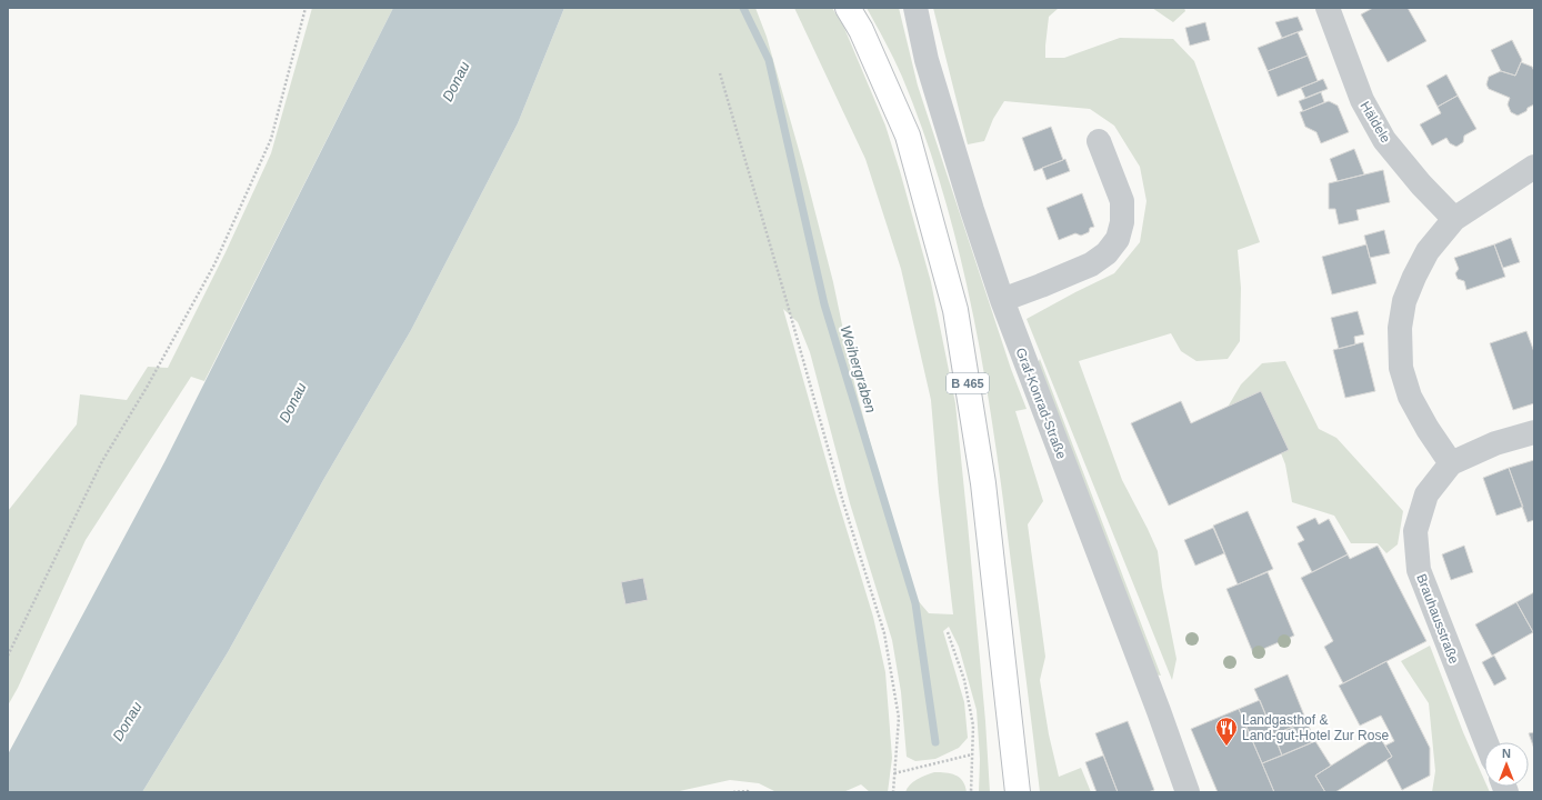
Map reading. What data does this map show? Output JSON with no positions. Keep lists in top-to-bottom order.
{
  "streets": {
    "main road": ["B 465"],
    "street": ["Häldele", "Graf-Konrad-Straße", "Brauhausstraße"]
  },
  "water": ["Donau", "Weihergraben"],
  "places": {
    "restaurant": ["Landgasthof & Land-gut-Hotel Zur Rose"]
  },
  "north": "top"
}
